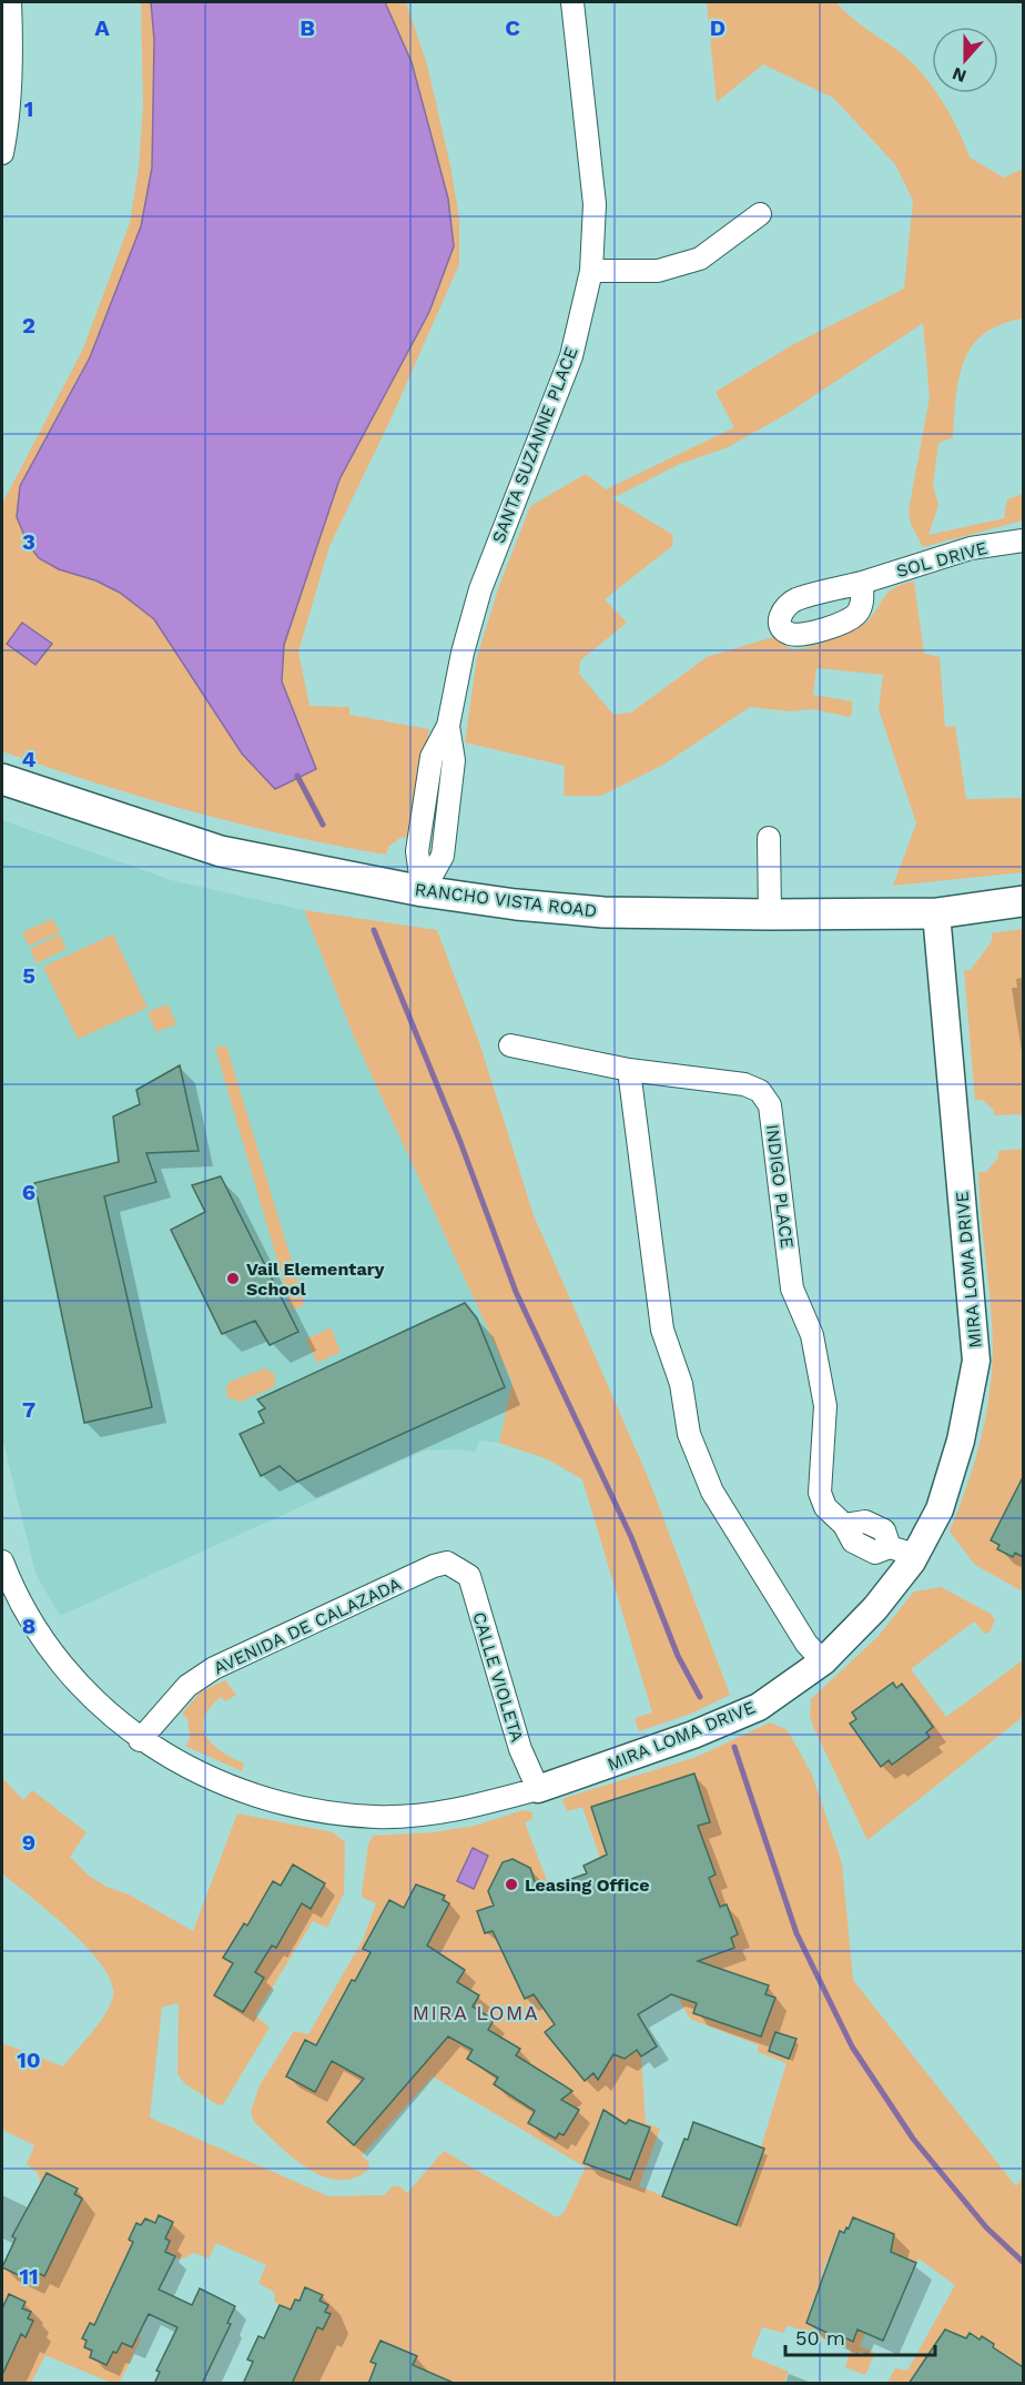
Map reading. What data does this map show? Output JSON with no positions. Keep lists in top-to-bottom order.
{
  "streets": {
    "main road": ["RANCHO VISTA ROAD"],
    "street": [
      "SANTA SUZANNE PLACE",
      "SOL DRIVE",
      "INDIGO PLACE",
      "MIRA LOMA DRIVE",
      "AVENIDA DE CALAZADA",
      "CALLE VIOLETA"
    ]
  },
  "crossings": [
    ["SANTA SUZANNE PLACE", "RANCHO VISTA ROAD"],
    ["RANCHO VISTA ROAD", "MIRA LOMA DRIVE"],
    ["INDIGO PLACE", "MIRA LOMA DRIVE"],
    ["MIRA LOMA DRIVE", "AVENIDA DE CALAZADA"],
    ["MIRA LOMA DRIVE", "CALLE VIOLETA"],
    ["AVENIDA DE CALAZADA", "CALLE VIOLETA"]
  ],
  "districts": ["MIRA LOMA"],
  "places": ["Vail Elementary School", "Leasing Office"],
  "scale_bar": "50 m",
  "north": "bottom",
  "grid": {
    "columns": [
      "A",
      "B",
      "C",
      "D"
    ],
    "rows": [
      "1",
      "2",
      "3",
      "4",
      "5",
      "6",
      "7",
      "8",
      "9",
      "10",
      "11"
    ]
  }
}
